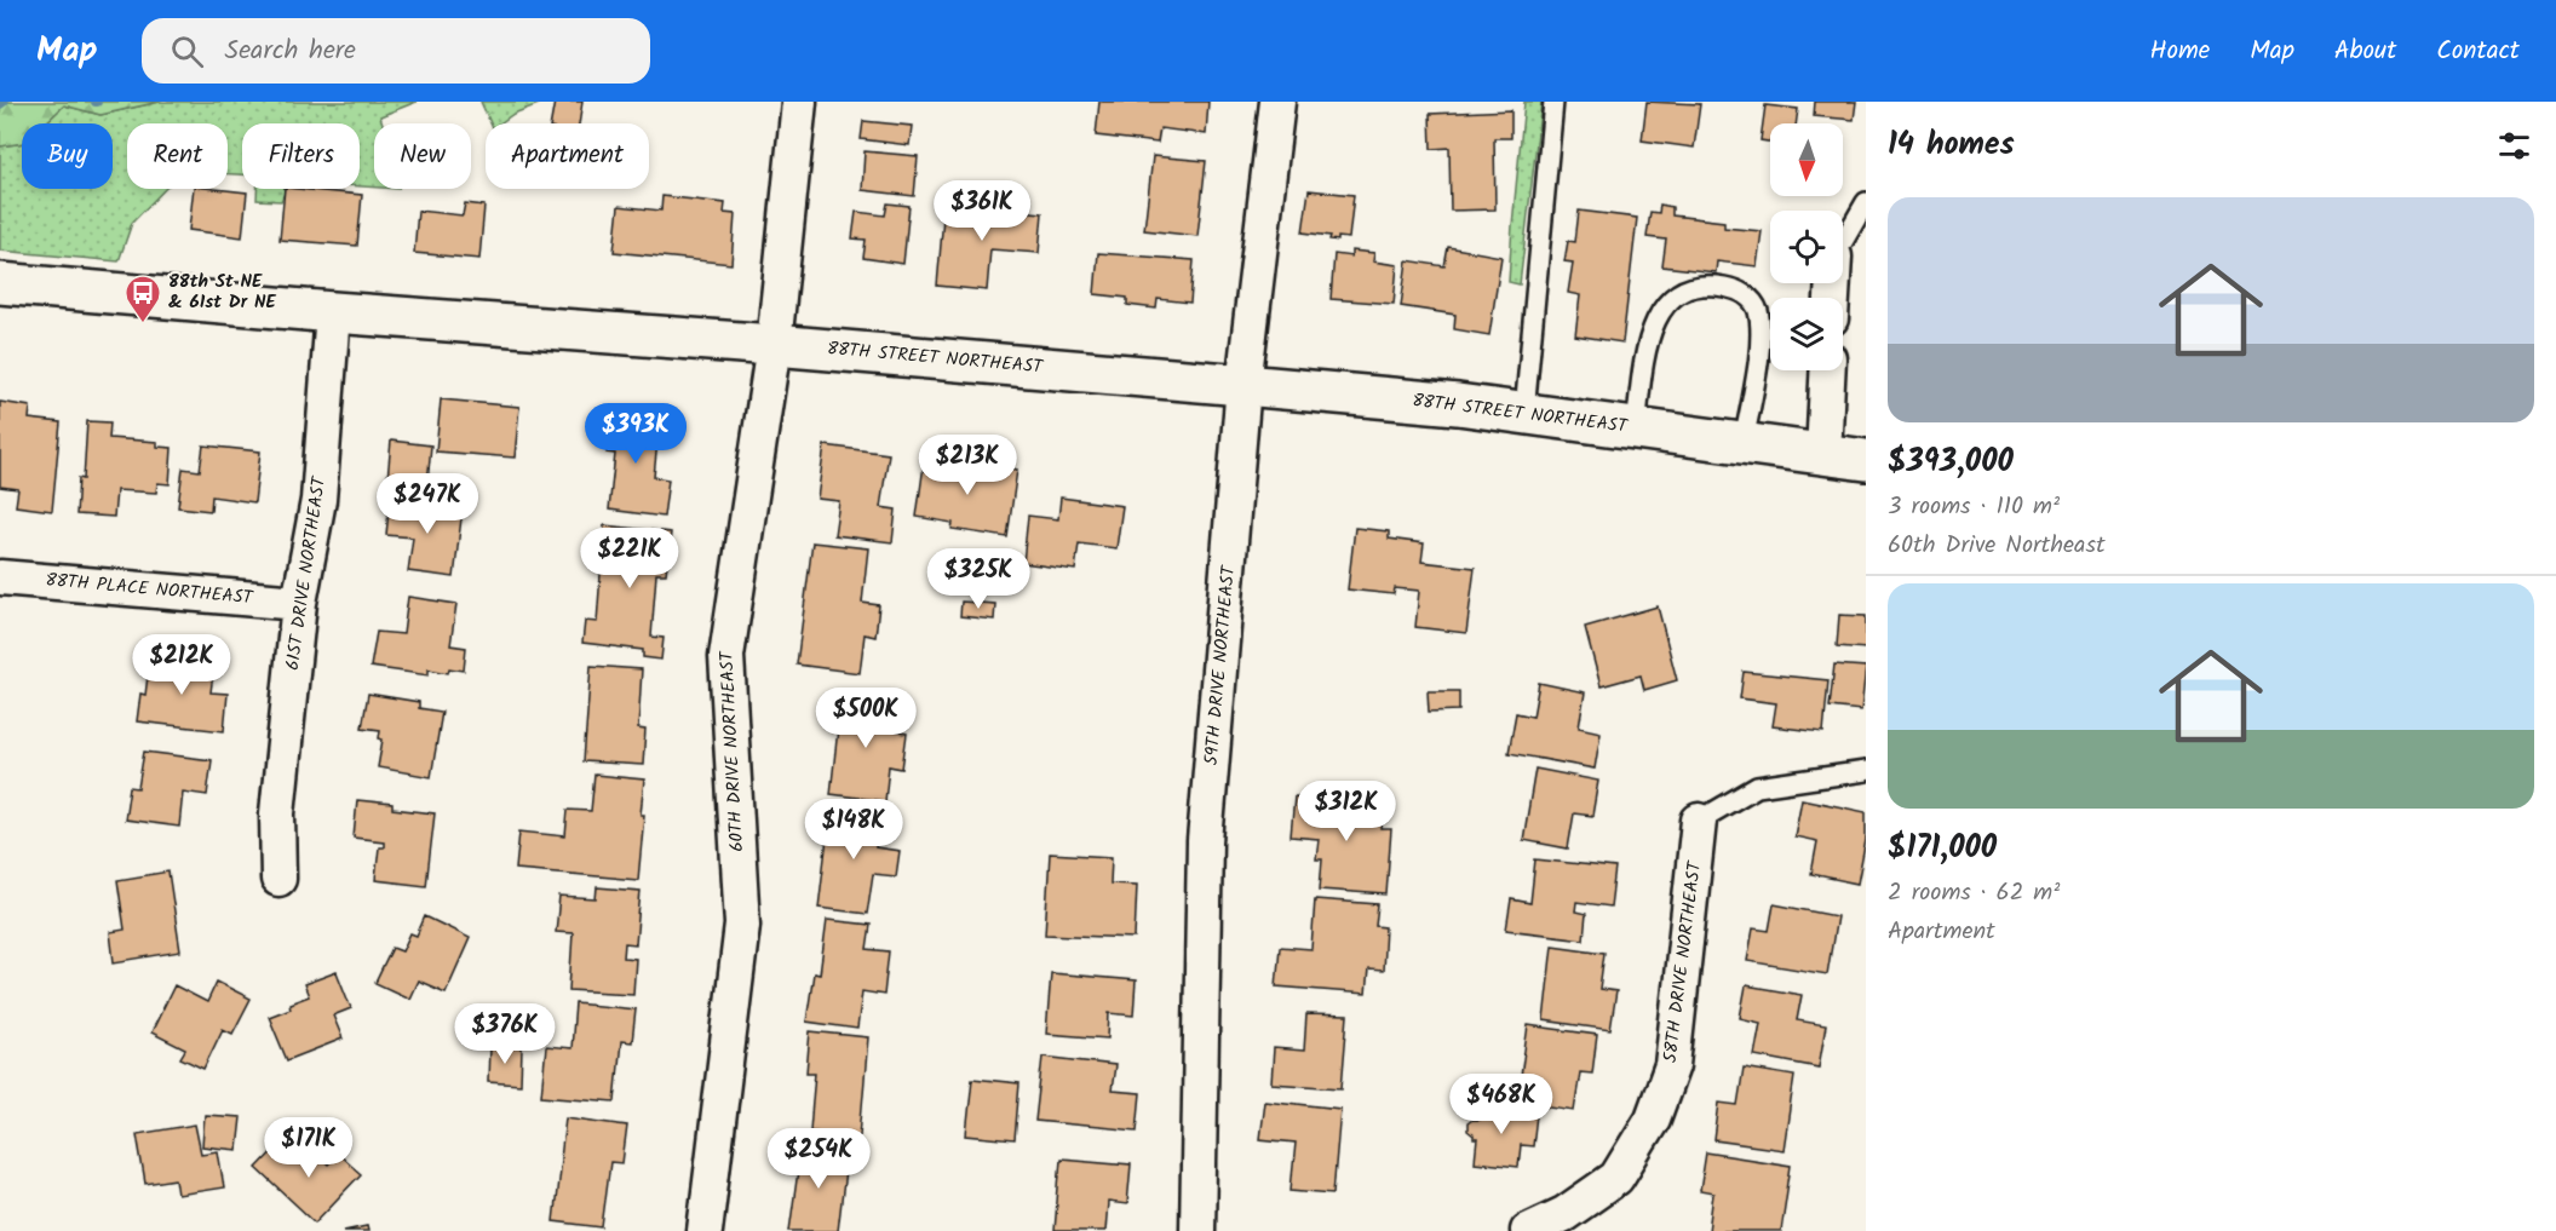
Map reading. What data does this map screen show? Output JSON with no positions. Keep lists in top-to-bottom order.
{
  "streets": {
    "main road": ["88TH STREET NORTHEAST"],
    "street": [
      "61ST DRIVE NORTHEAST",
      "88TH PLACE NORTHEAST",
      "59TH DRIVE NORTHEAST",
      "60TH DRIVE NORTHEAST",
      "58TH DRIVE NORTHEAST"
    ]
  },
  "crossings": [
    ["88TH STREET NORTHEAST", "61ST DRIVE NORTHEAST"],
    ["88TH STREET NORTHEAST", "59TH DRIVE NORTHEAST"],
    ["88TH STREET NORTHEAST", "60TH DRIVE NORTHEAST"],
    ["61ST DRIVE NORTHEAST", "88TH PLACE NORTHEAST"]
  ],
  "places": {
    "bus stop": ["88th St NE & 61st Dr NE"]
  },
  "north": "bottom",
  "page": {
    "header": "Map",
    "search": "Search here",
    "nav": [
      "Home",
      "Map",
      "About",
      "Contact"
    ],
    "heading": "14 homes",
    "chip": [
      "Buy",
      "Rent",
      "Filters",
      "New",
      "Apartment"
    ],
    "price": [
      "$361K",
      "$393K",
      "$213K",
      "$247K",
      "$221K",
      "$325K",
      "$212K",
      "$500K",
      "$312K",
      "$148K",
      "$376K",
      "$468K",
      "$171K",
      "$254K"
    ],
    "list": [
      {
        "name": "$393,000",
        "note": "3 rooms · 110 m² · 60th Drive Northeast"
      },
      {
        "name": "$171,000",
        "note": "2 rooms · 62 m² · Apartment"
      }
    ]
  }
}
